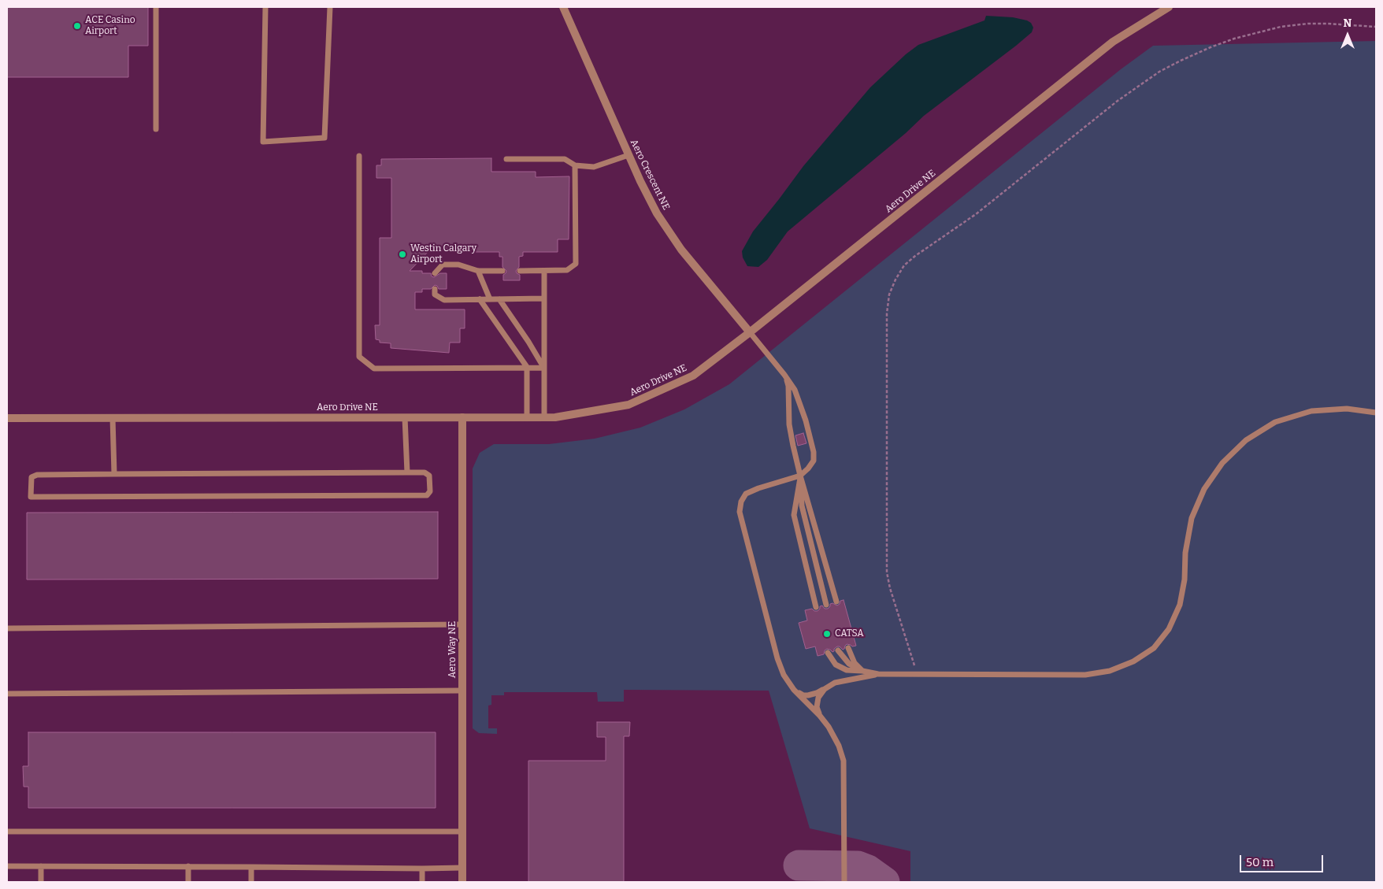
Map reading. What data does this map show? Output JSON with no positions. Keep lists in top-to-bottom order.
{
  "streets": {
    "street": ["Aero Crescent NE", "Aero Drive NE", "Aero Way NE"]
  },
  "crossings": [
    ["Aero Crescent NE", "Aero Drive NE"],
    ["Aero Drive NE", "Aero Way NE"]
  ],
  "places": ["ACE Casino Airport", "Westin Calgary Airport", "CATSA"],
  "scale_bar": "50 m",
  "north": "top"
}
